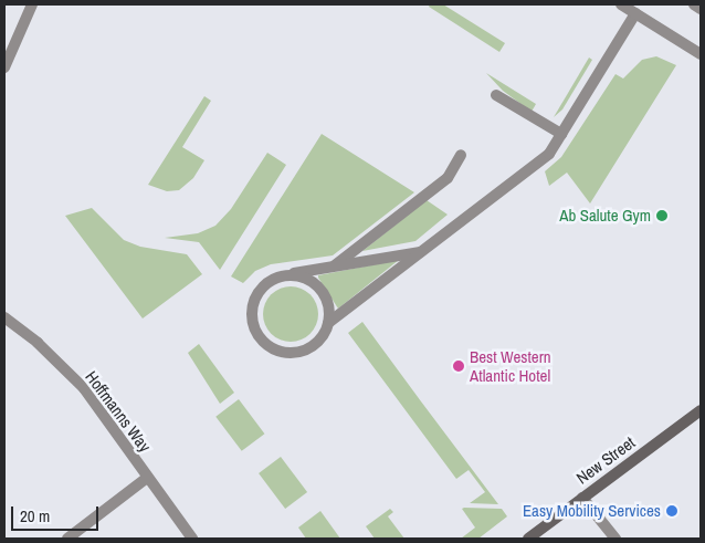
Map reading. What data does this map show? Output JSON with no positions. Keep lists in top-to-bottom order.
{
  "streets": {
    "main road": ["New Street"],
    "street": ["Hoffmanns Way"]
  },
  "places": ["Ab Salute Gym", "Best Western Atlantic Hotel", "Easy Mobility Services"],
  "scale_bar": "20 m"
}
